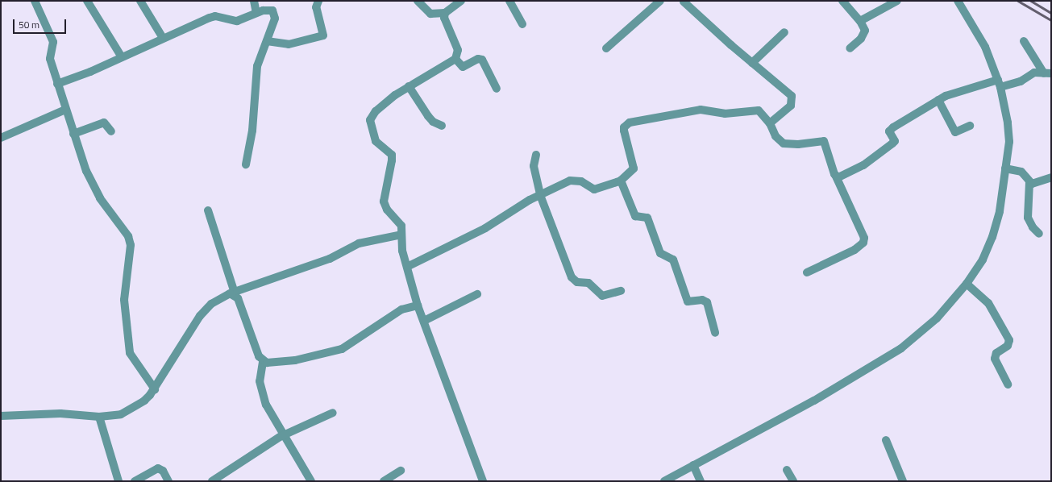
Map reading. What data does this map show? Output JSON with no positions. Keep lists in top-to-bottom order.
{
  "scale_bar": "50 m"
}
